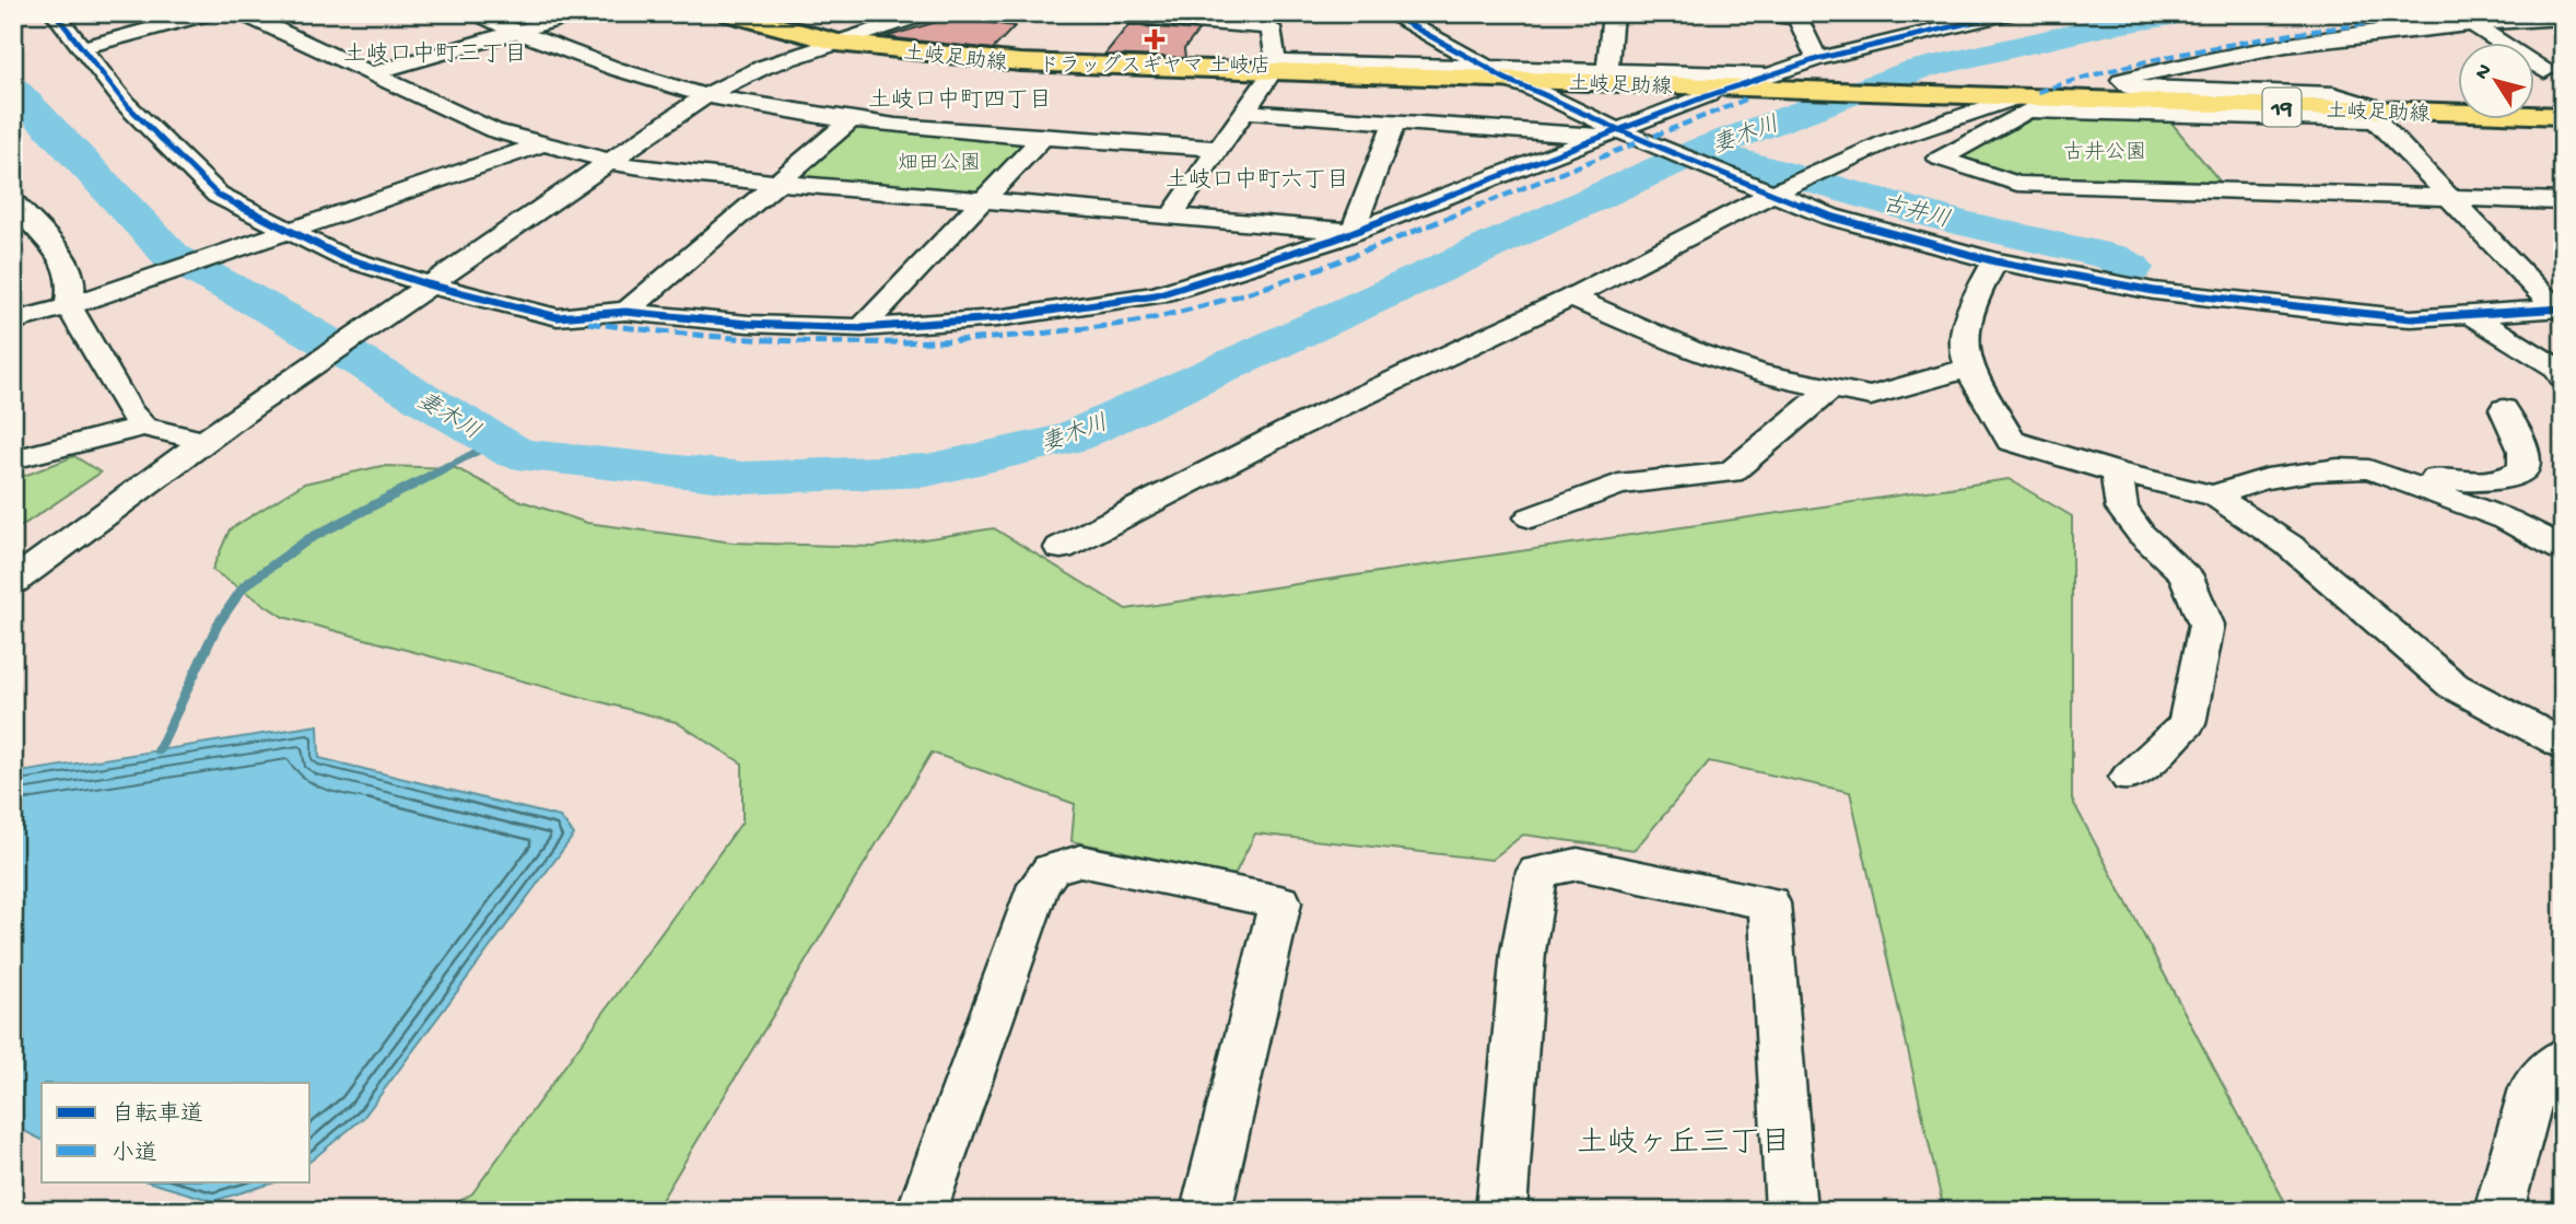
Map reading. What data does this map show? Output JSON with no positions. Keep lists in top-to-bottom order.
{
  "streets": {
    "main road": ["土岐足助線", "19"]
  },
  "districts": [
    "土岐口中町三丁目",
    "土岐口中町四丁目",
    "土岐口中町六丁目",
    "土岐ヶ丘三丁目"
  ],
  "water": ["妻木川", "古井川"],
  "parks": ["古井公園", "畑田公園"],
  "places": {
    "health": ["ドラッグスギヤマ 土岐店"]
  },
  "legend": ["自転車道", "小道"],
  "north": "top left"
}
